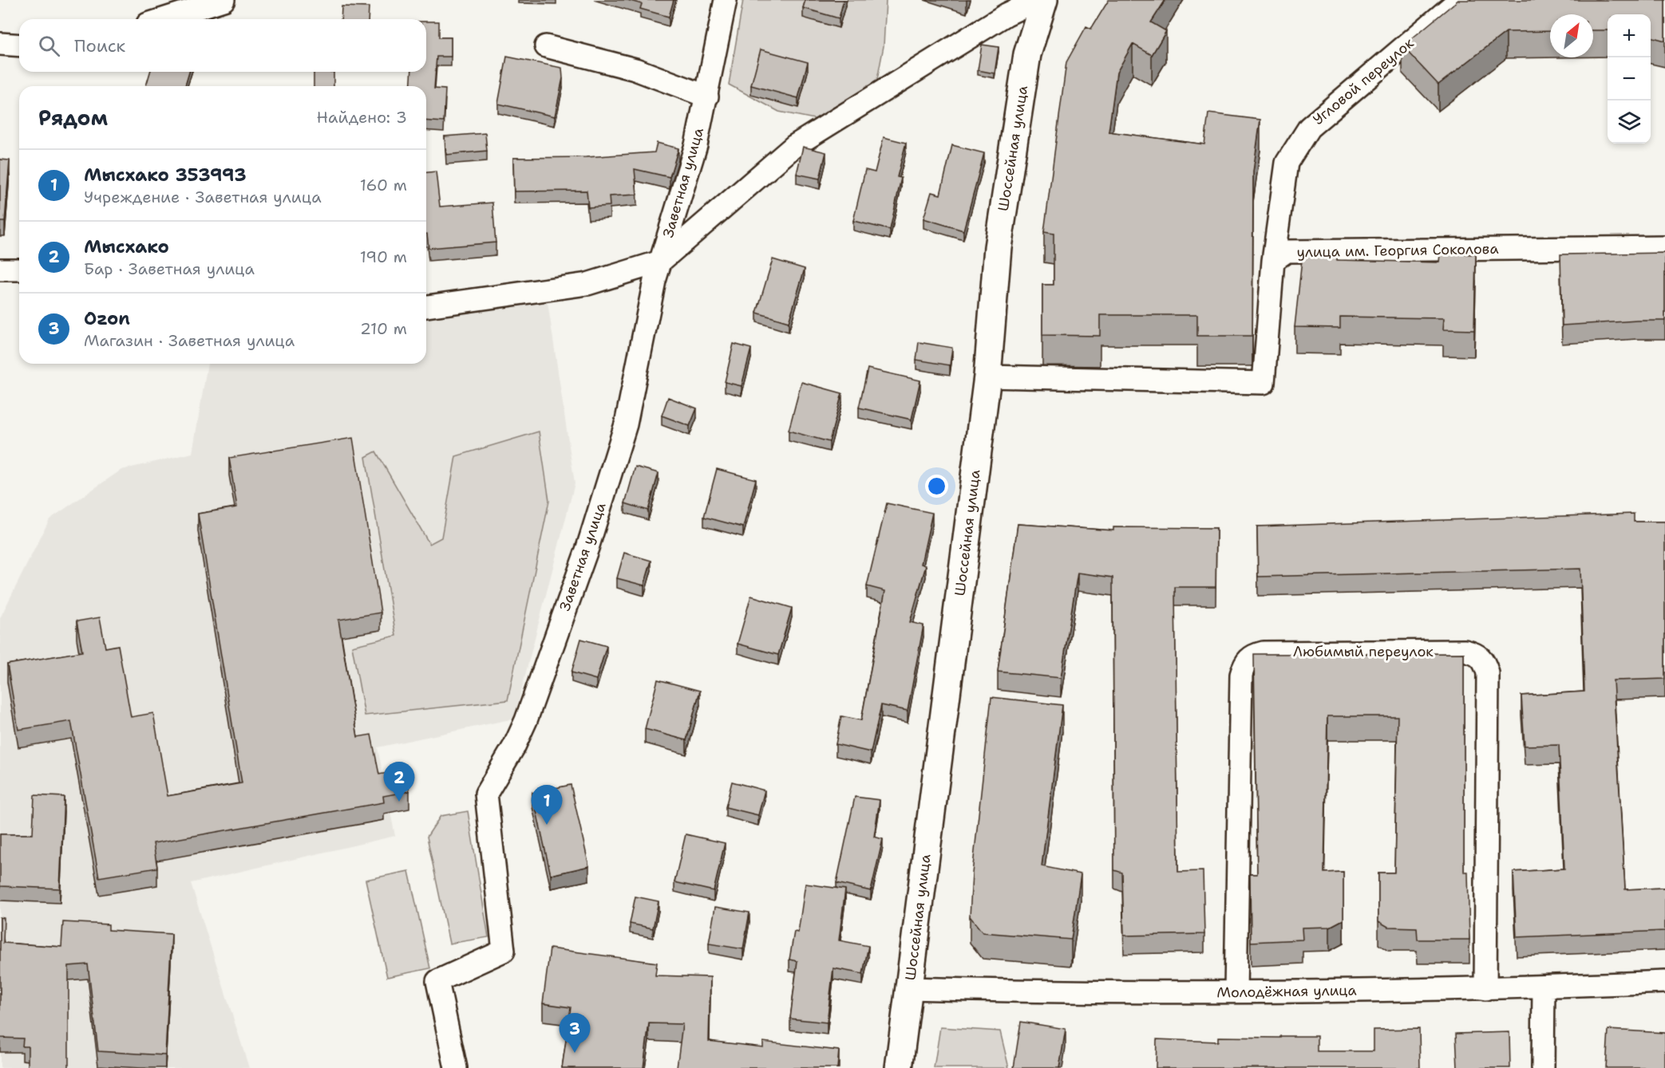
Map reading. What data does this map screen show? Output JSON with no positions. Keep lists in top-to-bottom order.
{
  "streets": {
    "street": [
      "Угловой переулок",
      "Шоссейная улица",
      "Заветная улица",
      "улица им. Георгия Соколова",
      "Любимый переулок",
      "Молодёжная улица"
    ]
  },
  "crossings": [
    ["Угловой переулок", "улица им. Георгия Соколова"],
    ["Шоссейная улица", "Молодёжная улица"],
    ["Любимый переулок", "Молодёжная улица"]
  ],
  "north": "top right",
  "page": {
    "map_buttons": ["+", "−"],
    "search": "Поиск",
    "heading": ["Рядом", "Найдено: 3"],
    "list": [
      {
        "mark": "1",
        "name": "Мысхако 353993",
        "note": "Учреждение · Заветная улица",
        "value": "160 m"
      },
      {
        "mark": "2",
        "name": "Мысхако",
        "note": "Бар · Заветная улица",
        "value": "190 m"
      },
      {
        "mark": "3",
        "name": "Ozon",
        "note": "Магазин · Заветная улица",
        "value": "210 m"
      }
    ],
    "pins": ["2", "1", "3"]
  }
}
